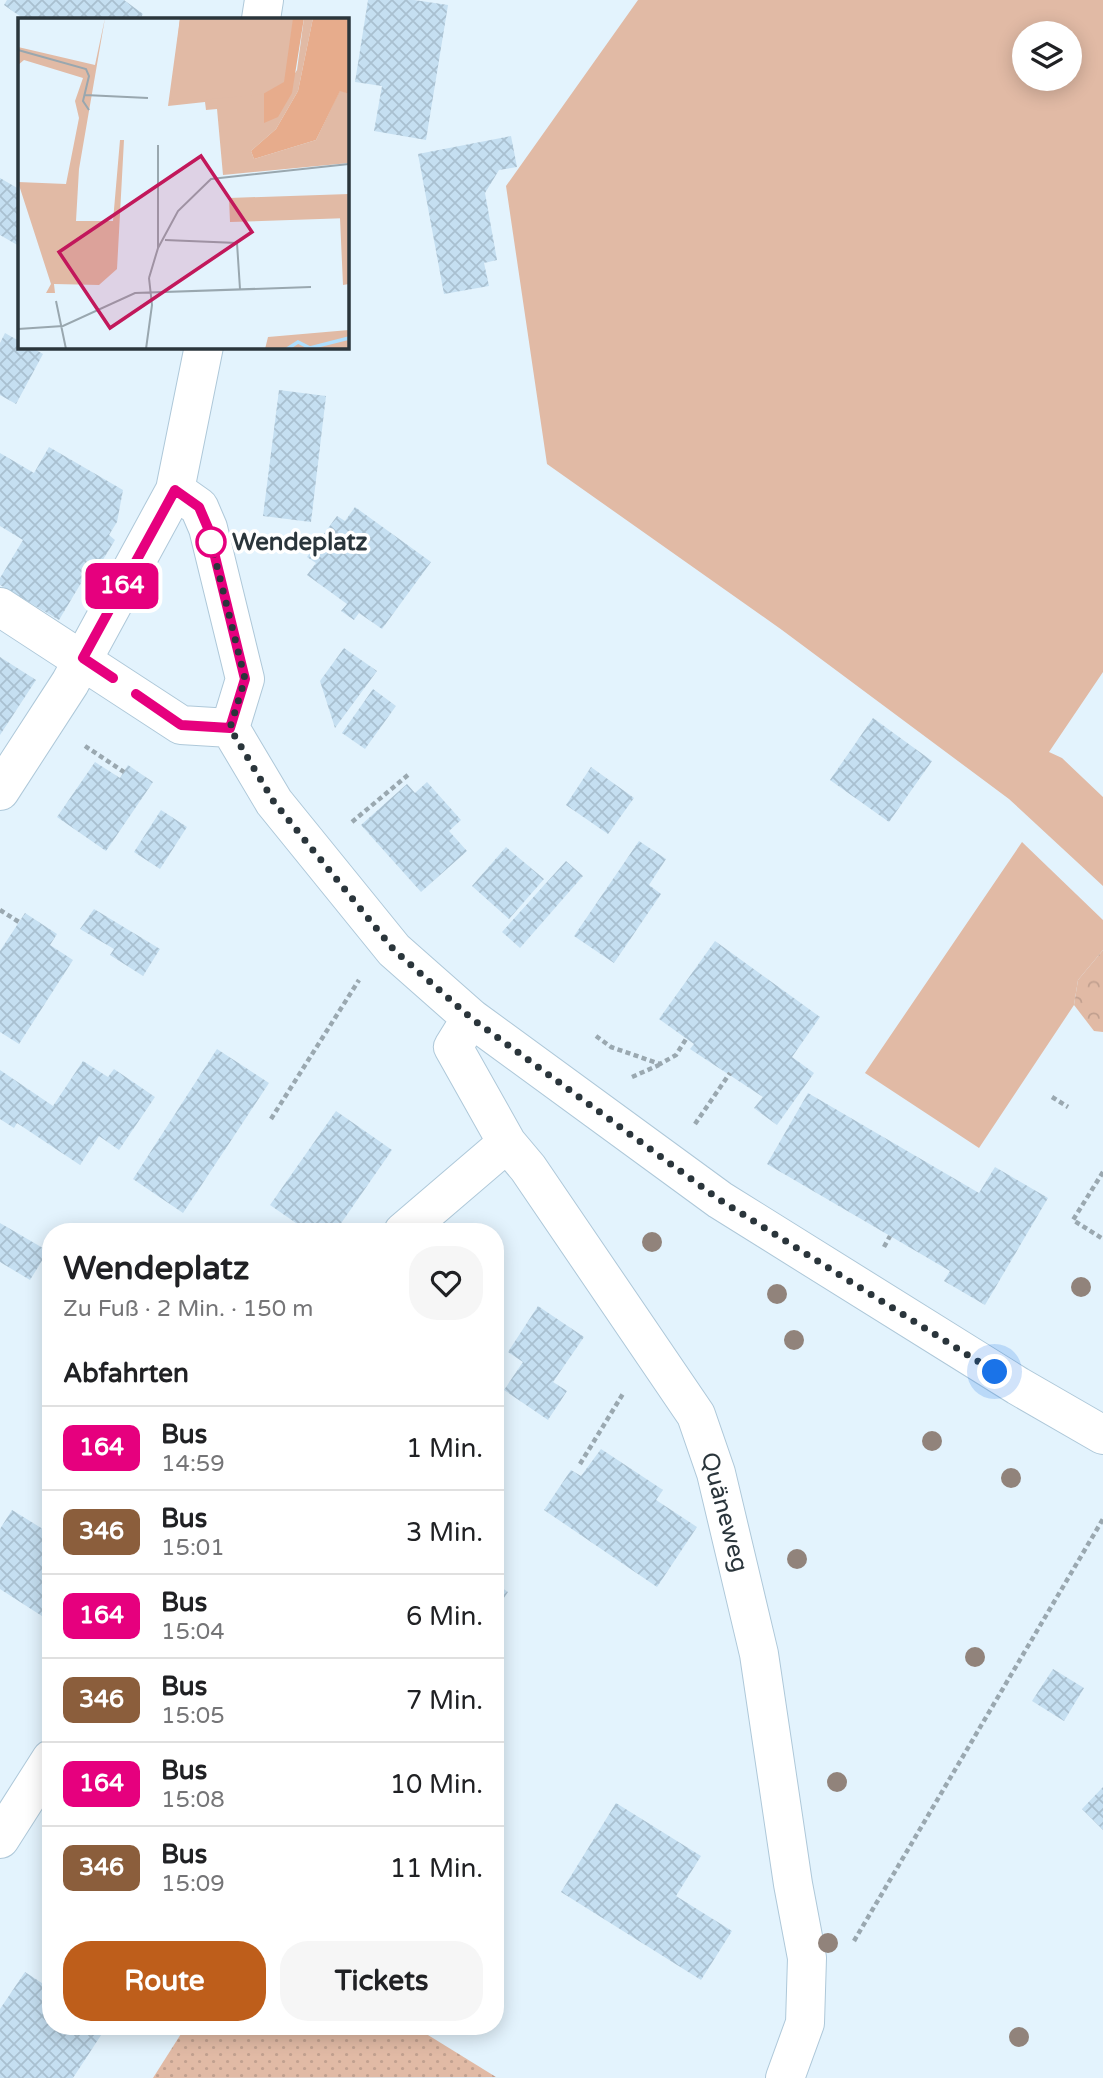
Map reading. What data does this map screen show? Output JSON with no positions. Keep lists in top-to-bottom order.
{
  "streets": {
    "street": ["Quäneweg"]
  },
  "places": ["Wendeplatz"],
  "lines": ["bus line 164"],
  "page": {
    "on_map": "164",
    "heading": [
      ["Wendeplatz", "Zu Fuß · 2 Min. · 150 m"],
      "Abfahrten"
    ],
    "list": [
      {
        "mark": "164",
        "name": "Bus",
        "note": "14:59",
        "value": "1 Min."
      },
      {
        "mark": "346",
        "name": "Bus",
        "note": "15:01",
        "value": "3 Min."
      },
      {
        "mark": "164",
        "name": "Bus",
        "note": "15:04",
        "value": "6 Min."
      },
      {
        "mark": "346",
        "name": "Bus",
        "note": "15:05",
        "value": "7 Min."
      },
      {
        "mark": "164",
        "name": "Bus",
        "note": "15:08",
        "value": "10 Min."
      },
      {
        "mark": "346",
        "name": "Bus",
        "note": "15:09",
        "value": "11 Min."
      }
    ],
    "buttons": ["Route", "Tickets"]
  }
}
